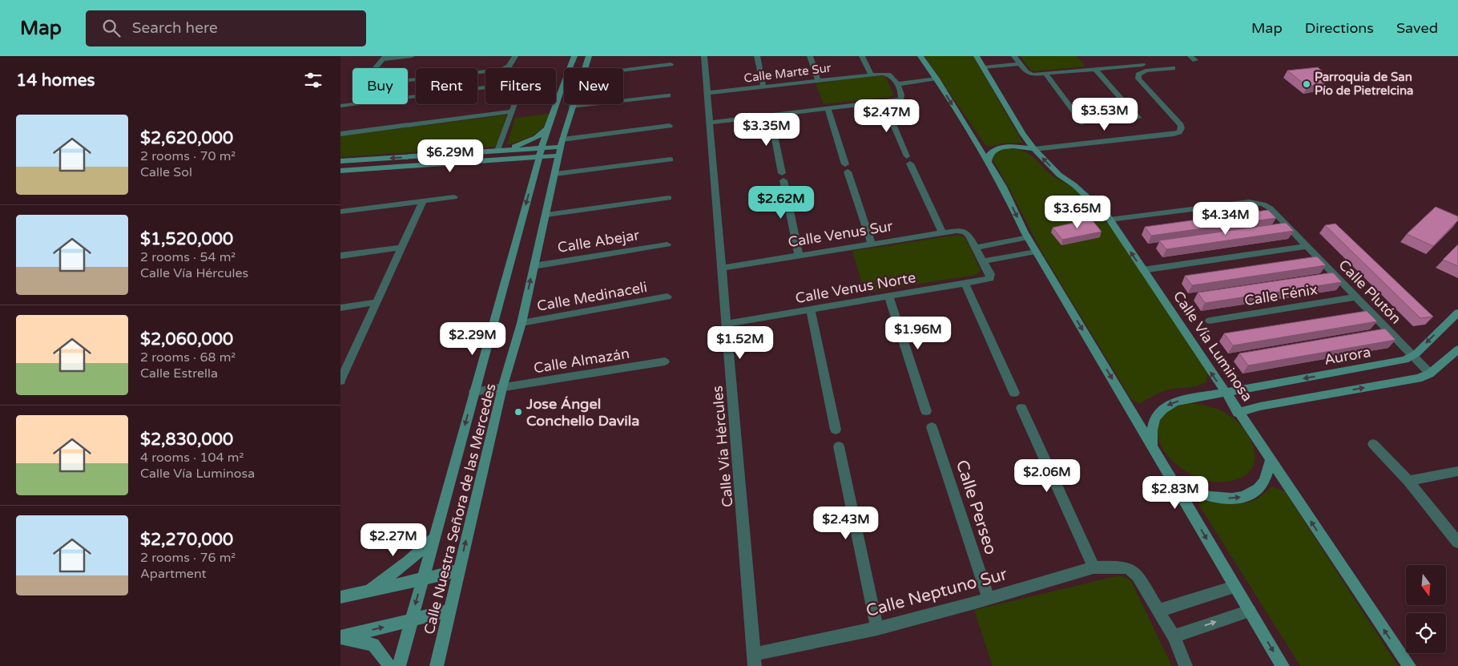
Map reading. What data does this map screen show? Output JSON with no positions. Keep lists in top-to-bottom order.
{
  "streets": {
    "street": [
      "Calle Marte Sur",
      "Calle Venus Sur",
      "Calle Abejar",
      "Calle Venus Norte",
      "Calle Plutón",
      "Calle Fénix",
      "Calle Medinaceli",
      "Calle Vía Luminosa",
      "Aurora",
      "Calle Almazán",
      "Calle Vía Hércules",
      "Calle Perseo",
      "Calle Nuestra Señora de las Mercedes",
      "Calle Neptuno Sur"
    ]
  },
  "crossings": [
    ["Calle Marte Sur", "Calle Vía Hércules"],
    ["Calle Venus Sur", "Calle Vía Hércules"],
    ["Calle Abejar", "Calle Nuestra Señora de las Mercedes"],
    ["Calle Venus Norte", "Calle Vía Hércules"],
    ["Calle Plutón", "Calle Fénix"],
    ["Calle Plutón", "Calle Vía Luminosa"],
    ["Calle Plutón", "Aurora"],
    ["Calle Medinaceli", "Calle Nuestra Señora de las Mercedes"],
    ["Calle Vía Luminosa", "Aurora"],
    ["Calle Almazán", "Calle Nuestra Señora de las Mercedes"],
    ["Calle Vía Hércules", "Calle Neptuno Sur"],
    ["Calle Perseo", "Calle Neptuno Sur"]
  ],
  "places": ["Parroquia de San Pío de Pietrelcina", "Jose Ángel Conchello Davila"],
  "north": "bottom",
  "page": {
    "header": "Map",
    "search": "Search here",
    "nav": ["Map", "Directions", "Saved"],
    "heading": "14 homes",
    "chip": [
      "Buy",
      "Rent",
      "Filters",
      "New"
    ],
    "price": [
      "$3.53M",
      "$2.47M",
      "$3.35M",
      "$6.29M",
      "$2.62M",
      "$3.65M",
      "$4.34M",
      "$1.96M",
      "$2.29M",
      "$1.52M",
      "$2.06M",
      "$2.83M",
      "$2.43M",
      "$2.27M"
    ],
    "list": [
      {
        "name": "$2,620,000",
        "note": "2 rooms · 70 m² · Calle Sol"
      },
      {
        "name": "$1,520,000",
        "note": "2 rooms · 54 m² · Calle Vía Hércules"
      },
      {
        "name": "$2,060,000",
        "note": "2 rooms · 68 m² · Calle Estrella"
      },
      {
        "name": "$2,830,000",
        "note": "4 rooms · 104 m² · Calle Vía Luminosa"
      },
      {
        "name": "$2,270,000",
        "note": "2 rooms · 76 m² · Apartment"
      }
    ]
  }
}
